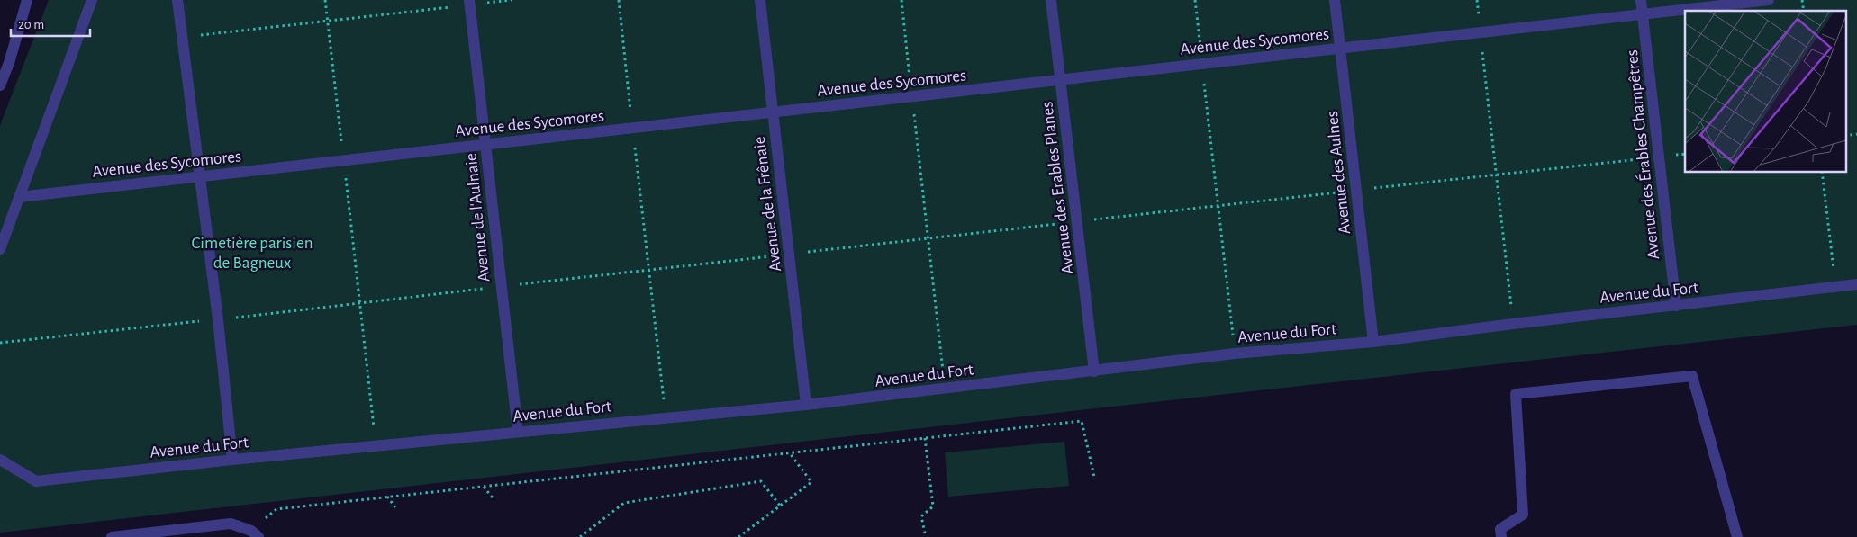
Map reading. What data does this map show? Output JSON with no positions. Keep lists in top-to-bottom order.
{
  "streets": {
    "street": [
      "Avenue des Sycomores",
      "Avenue des Érables Champêtres",
      "Avenue des Aulnes",
      "Avenue des Erables Planes",
      "Avenue de la Frênaie",
      "Avenue de l'Aulnaie",
      "Avenue du Fort"
    ]
  },
  "crossings": [
    ["Avenue des Sycomores", "Avenue des Érables Champêtres"],
    ["Avenue des Sycomores", "Avenue des Aulnes"],
    ["Avenue des Sycomores", "Avenue des Erables Planes"],
    ["Avenue des Sycomores", "Avenue de la Frênaie"],
    ["Avenue des Sycomores", "Avenue de l'Aulnaie"],
    ["Avenue des Érables Champêtres", "Avenue du Fort"],
    ["Avenue des Aulnes", "Avenue du Fort"],
    ["Avenue des Erables Planes", "Avenue du Fort"],
    ["Avenue de la Frênaie", "Avenue du Fort"],
    ["Avenue de l'Aulnaie", "Avenue du Fort"]
  ],
  "parks": ["Cimetière parisien de Bagneux"],
  "scale_bar": "20 m"
}
